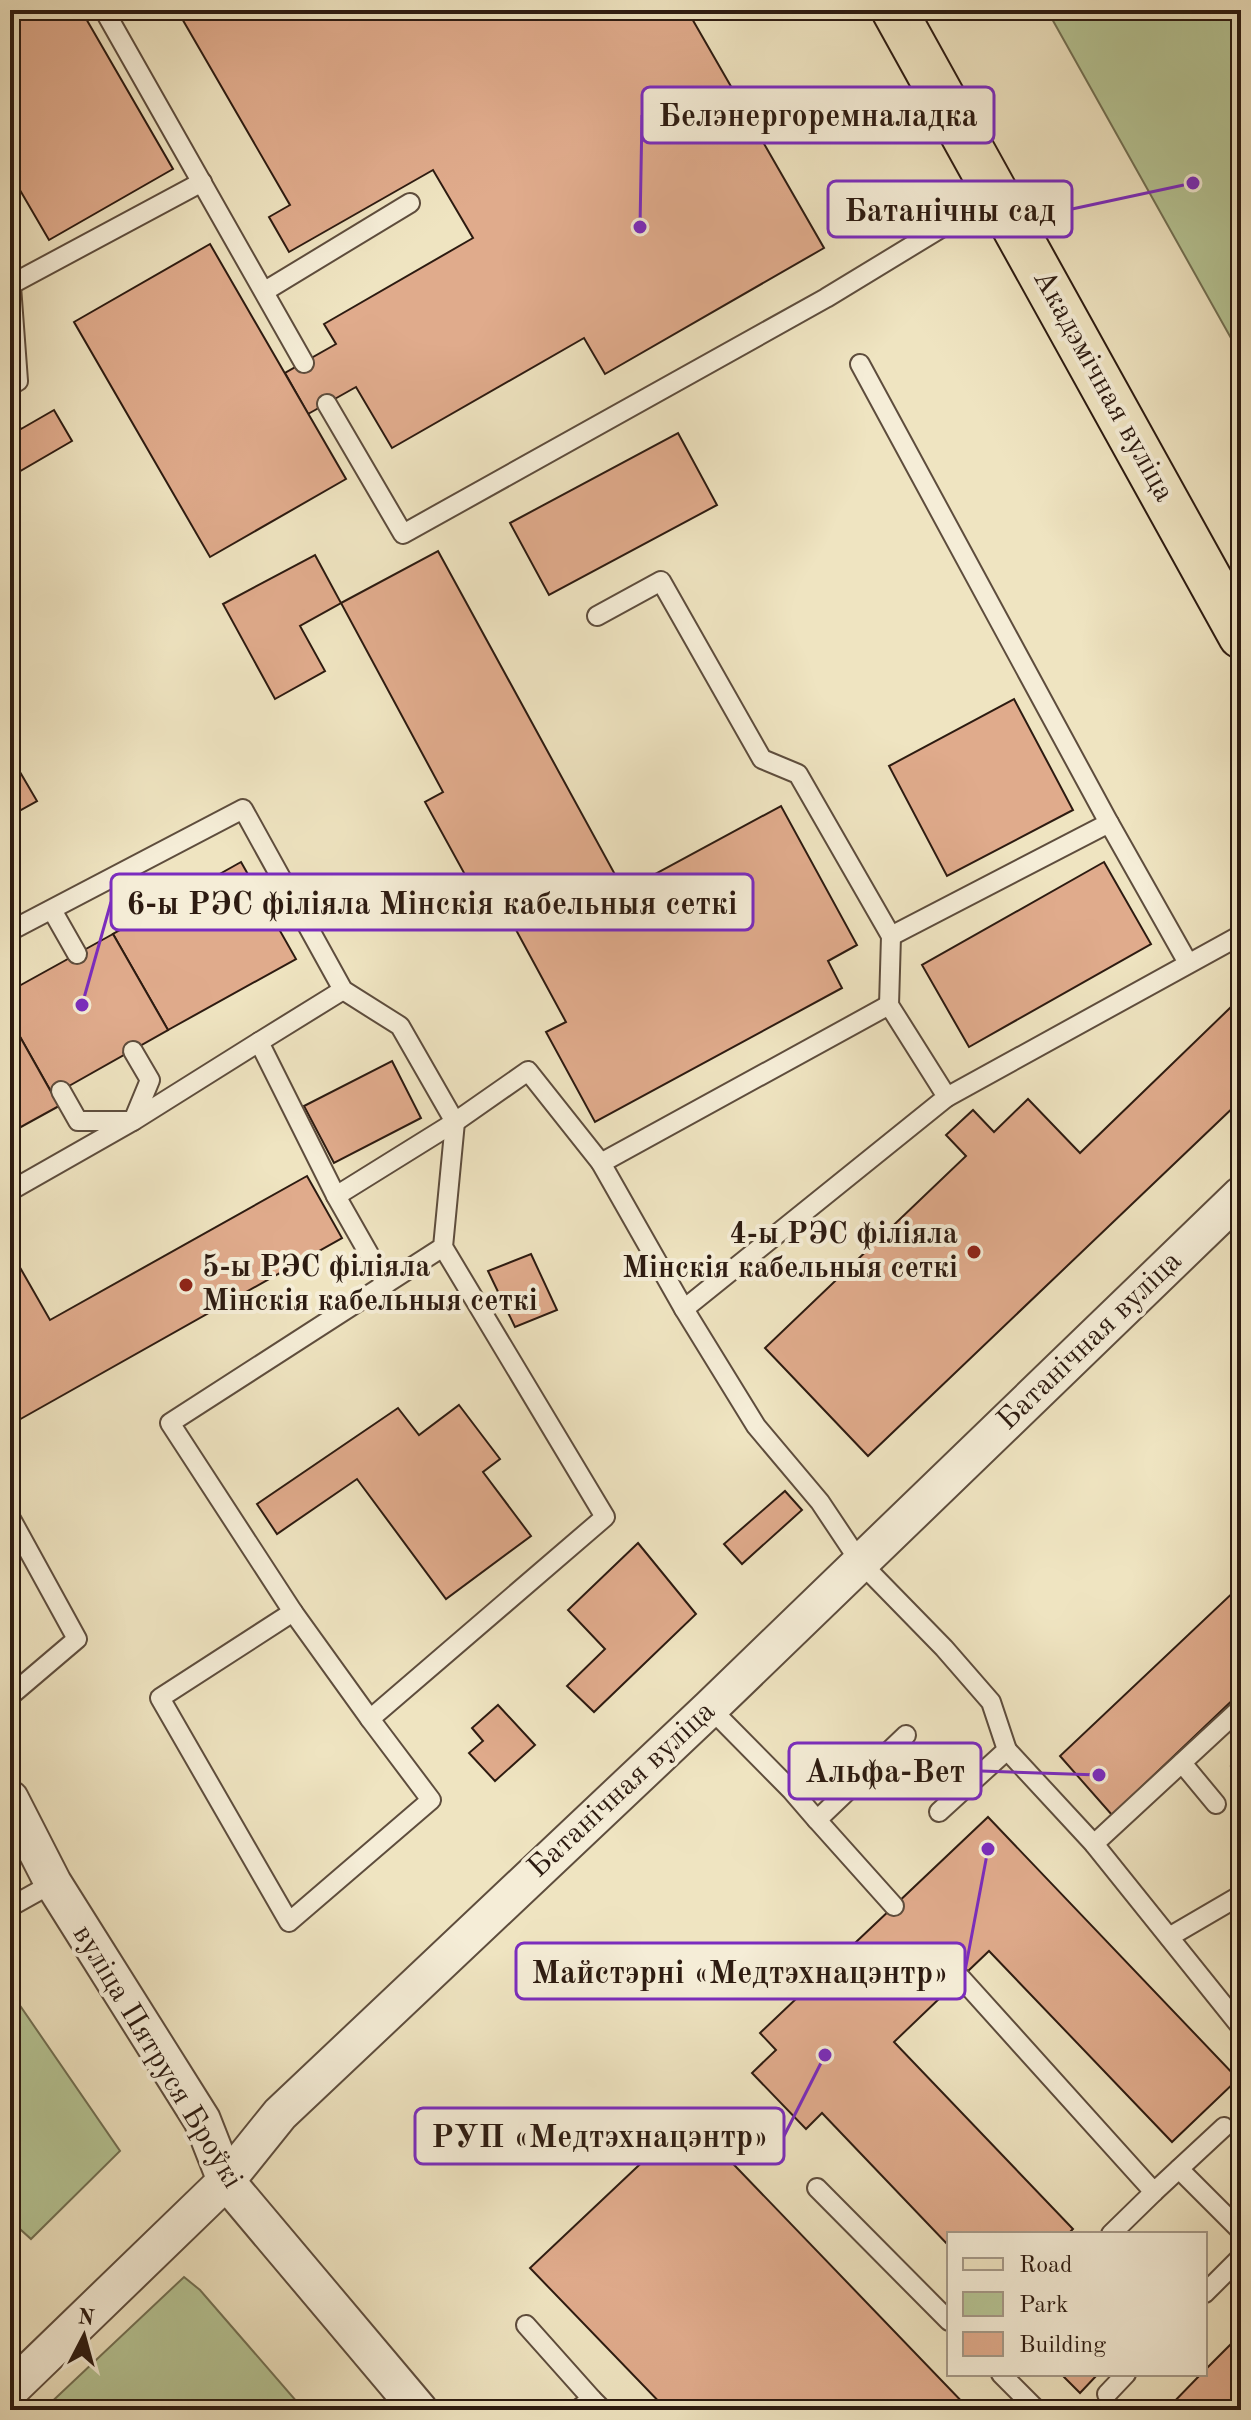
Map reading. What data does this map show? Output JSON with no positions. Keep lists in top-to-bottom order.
{
  "streets": {
    "main road": ["Акадэмічная вуліца"],
    "street": ["Батанічная вуліца", "вуліца Пятруся Броўкі"]
  },
  "crossings": [
    ["Батанічная вуліца", "вуліца Пятруся Броўкі"]
  ],
  "places": [
    "Батанічны сад",
    "Белэнергоремналадка",
    "6-ы РЭС філіяла Мінскія кабельныя сеткі",
    "4-ы РЭС філіяла Мінскія кабельныя сеткі",
    "5-ы РЭС філіяла Мінскія кабельныя сеткі",
    "Альфа-Вет",
    "Майстэрні «Медтэхнацэнтр»",
    "РУП «Медтэхнацэнтр»"
  ],
  "legend": ["Road", "Park", "Building"],
  "north": "top"
}
